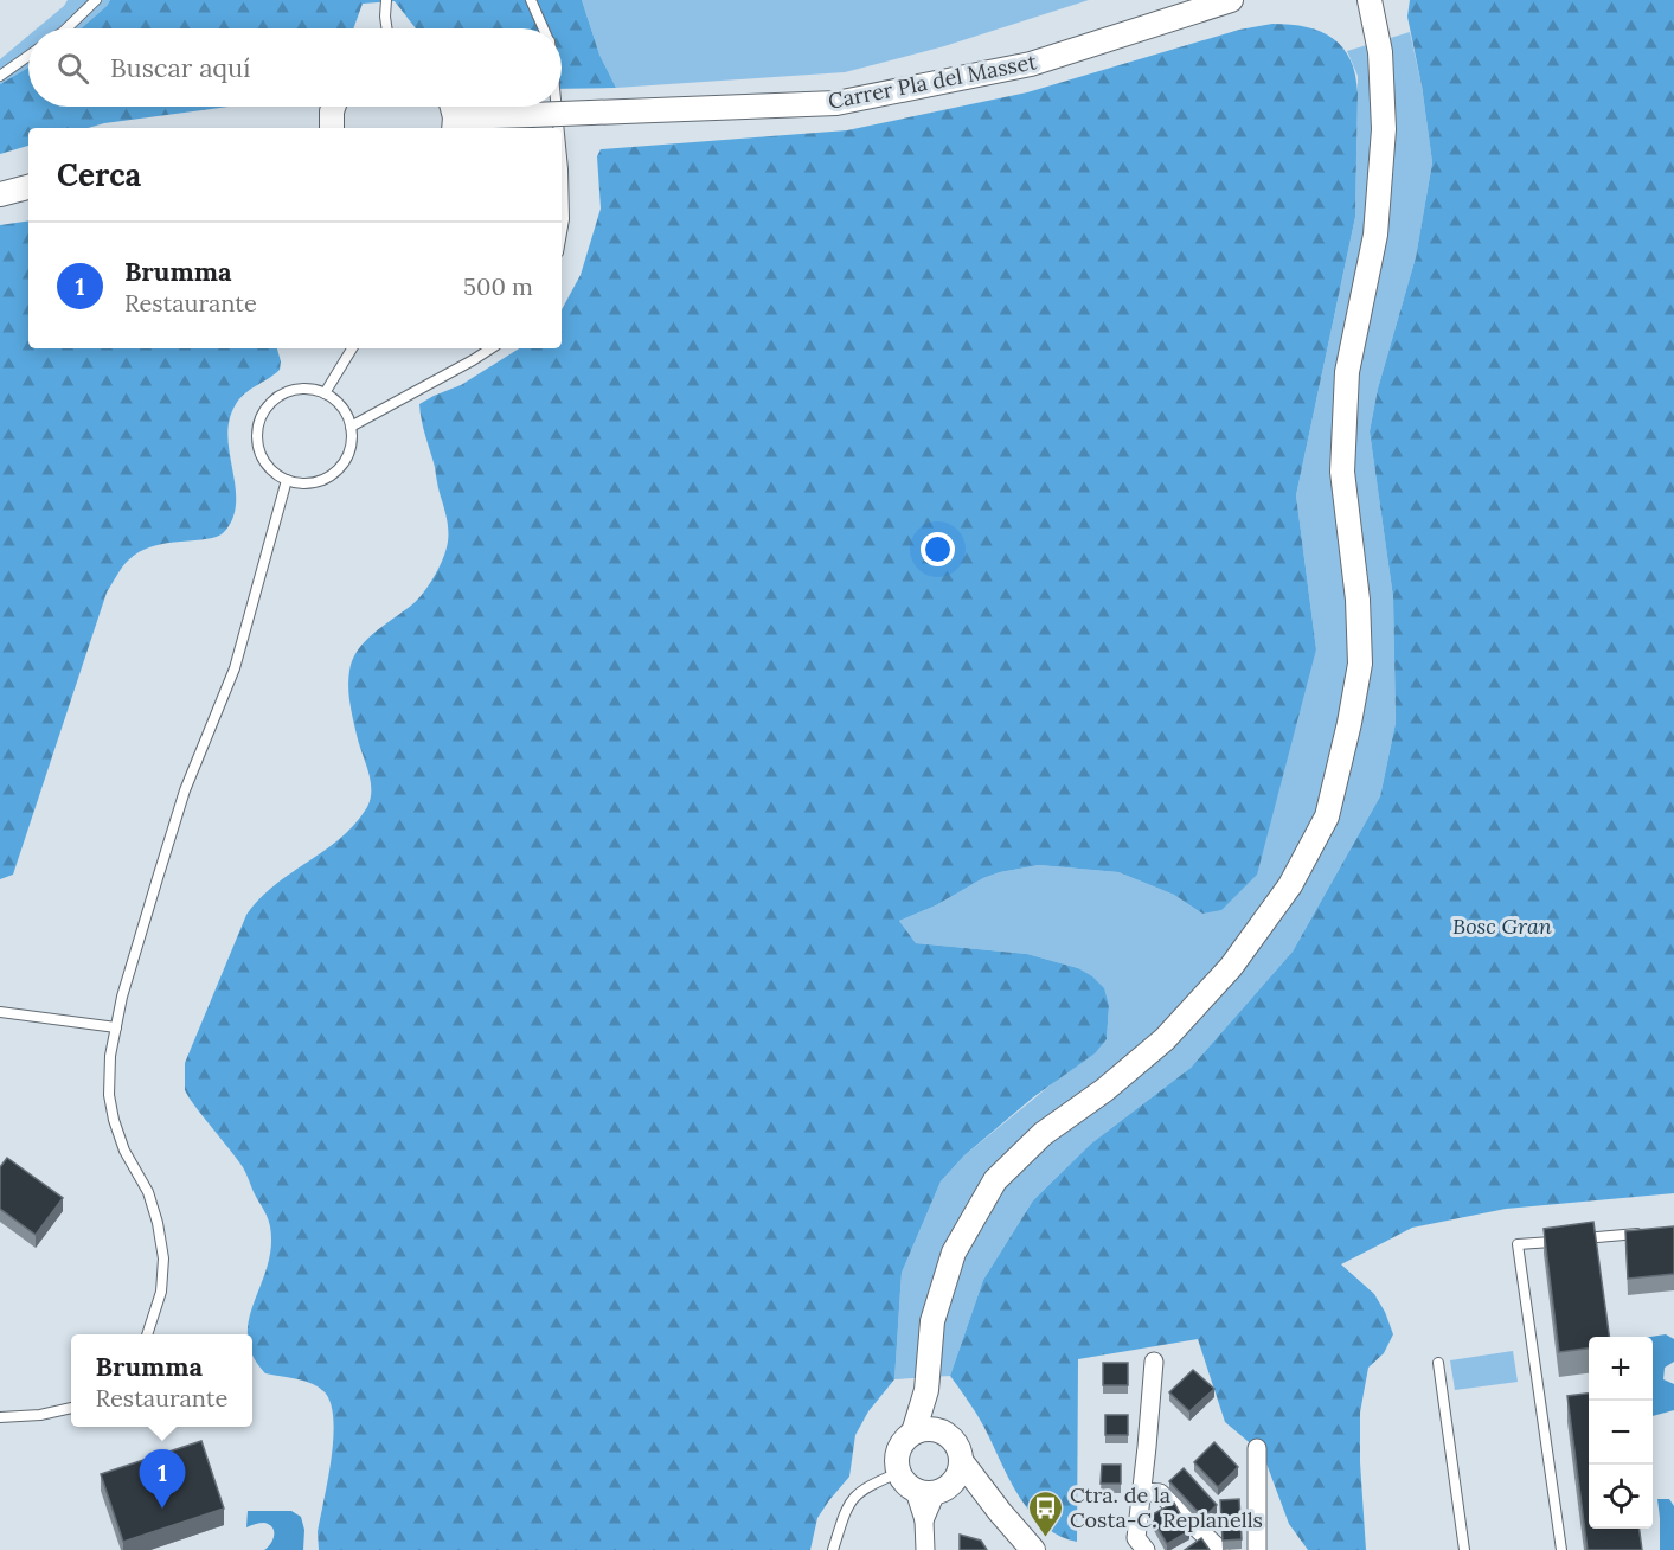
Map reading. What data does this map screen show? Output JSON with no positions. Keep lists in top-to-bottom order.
{
  "streets": {
    "street": ["Carrer Pla del Masset"]
  },
  "parks": ["Bosc Gran"],
  "places": {
    "bus stop": ["Ctra. de la Costa-C. Replanells"]
  },
  "page": {
    "search": "Buscar aquí",
    "heading": "Cerca",
    "list": [
      {
        "mark": "1",
        "name": "Brumma",
        "note": "Restaurante",
        "value": "500 m"
      }
    ],
    "popup": ["Brumma", "Restaurante"],
    "map_buttons": ["+", "−"],
    "pins": "1"
  }
}
